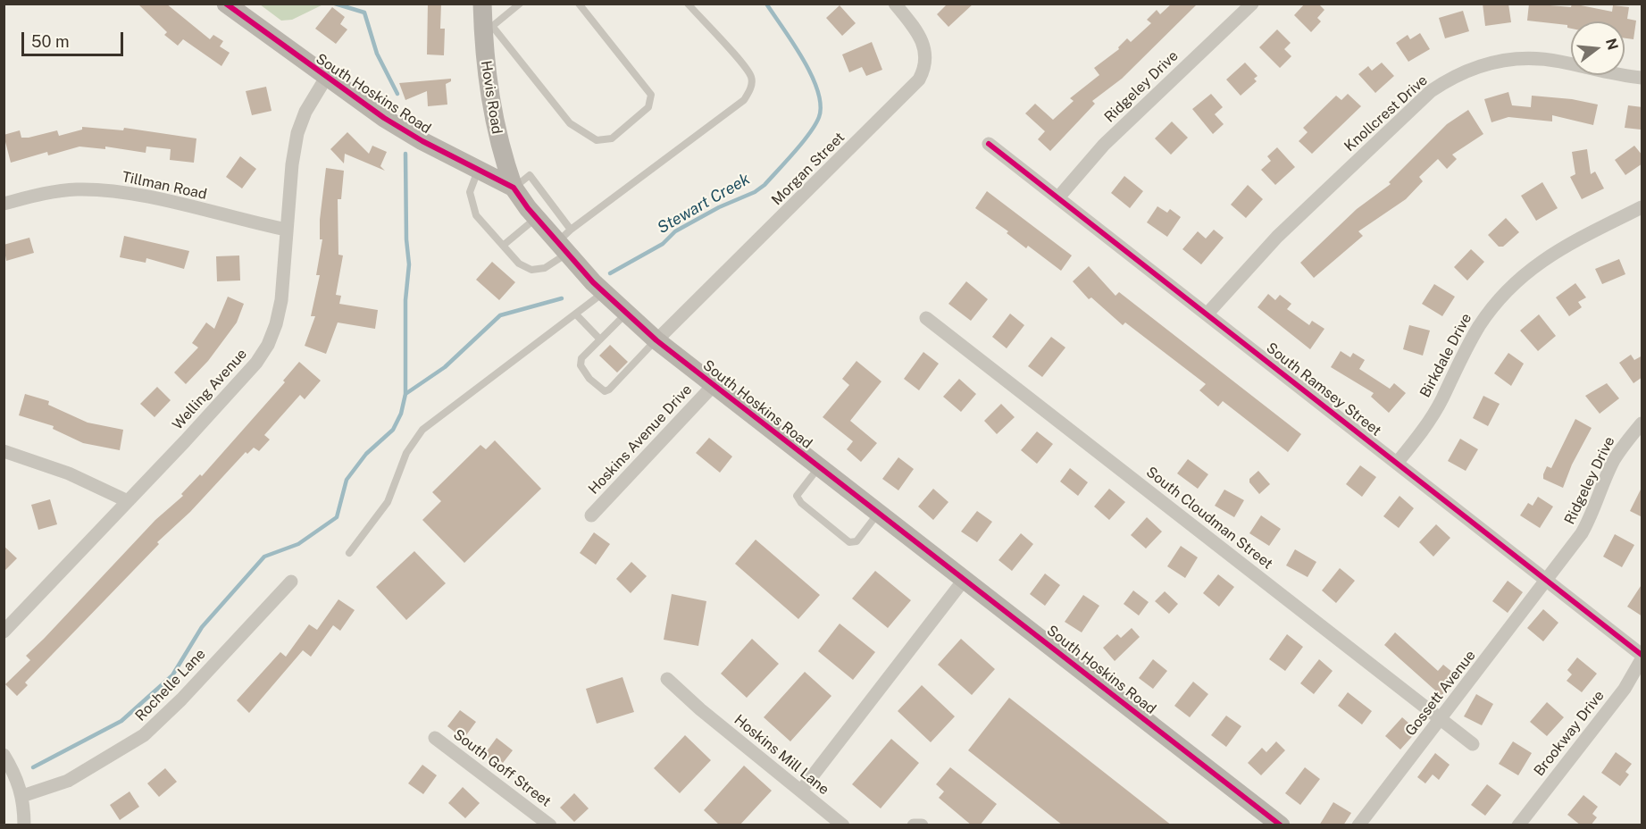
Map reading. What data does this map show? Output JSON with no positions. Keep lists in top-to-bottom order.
{
  "streets": {
    "street": [
      "Ridgeley Drive",
      "South Hoskins Road",
      "Hovis Road",
      "Knollcrest Drive",
      "Morgan Street",
      "Tillman Road",
      "Birkdale Drive",
      "Welling Avenue",
      "South Ramsey Street",
      "Hoskins Avenue Drive",
      "South Cloudman Street",
      "Rochelle Lane",
      "Gossett Avenue",
      "Brookway Drive",
      "Hoskins Mill Lane",
      "South Goff Street"
    ]
  },
  "crossings": [
    ["Ridgeley Drive", "South Ramsey Street"],
    ["Ridgeley Drive", "Gossett Avenue"],
    ["South Hoskins Road", "Hovis Road"],
    ["South Hoskins Road", "Morgan Street"],
    ["South Hoskins Road", "Welling Avenue"],
    ["South Hoskins Road", "Hoskins Avenue Drive"],
    ["Knollcrest Drive", "South Ramsey Street"],
    ["Tillman Road", "Welling Avenue"],
    ["Birkdale Drive", "South Ramsey Street"],
    ["South Ramsey Street", "Gossett Avenue"],
    ["South Cloudman Street", "Gossett Avenue"]
  ],
  "water": ["Stewart Creek"],
  "scale_bar": "50 m",
  "north": "right"
}
